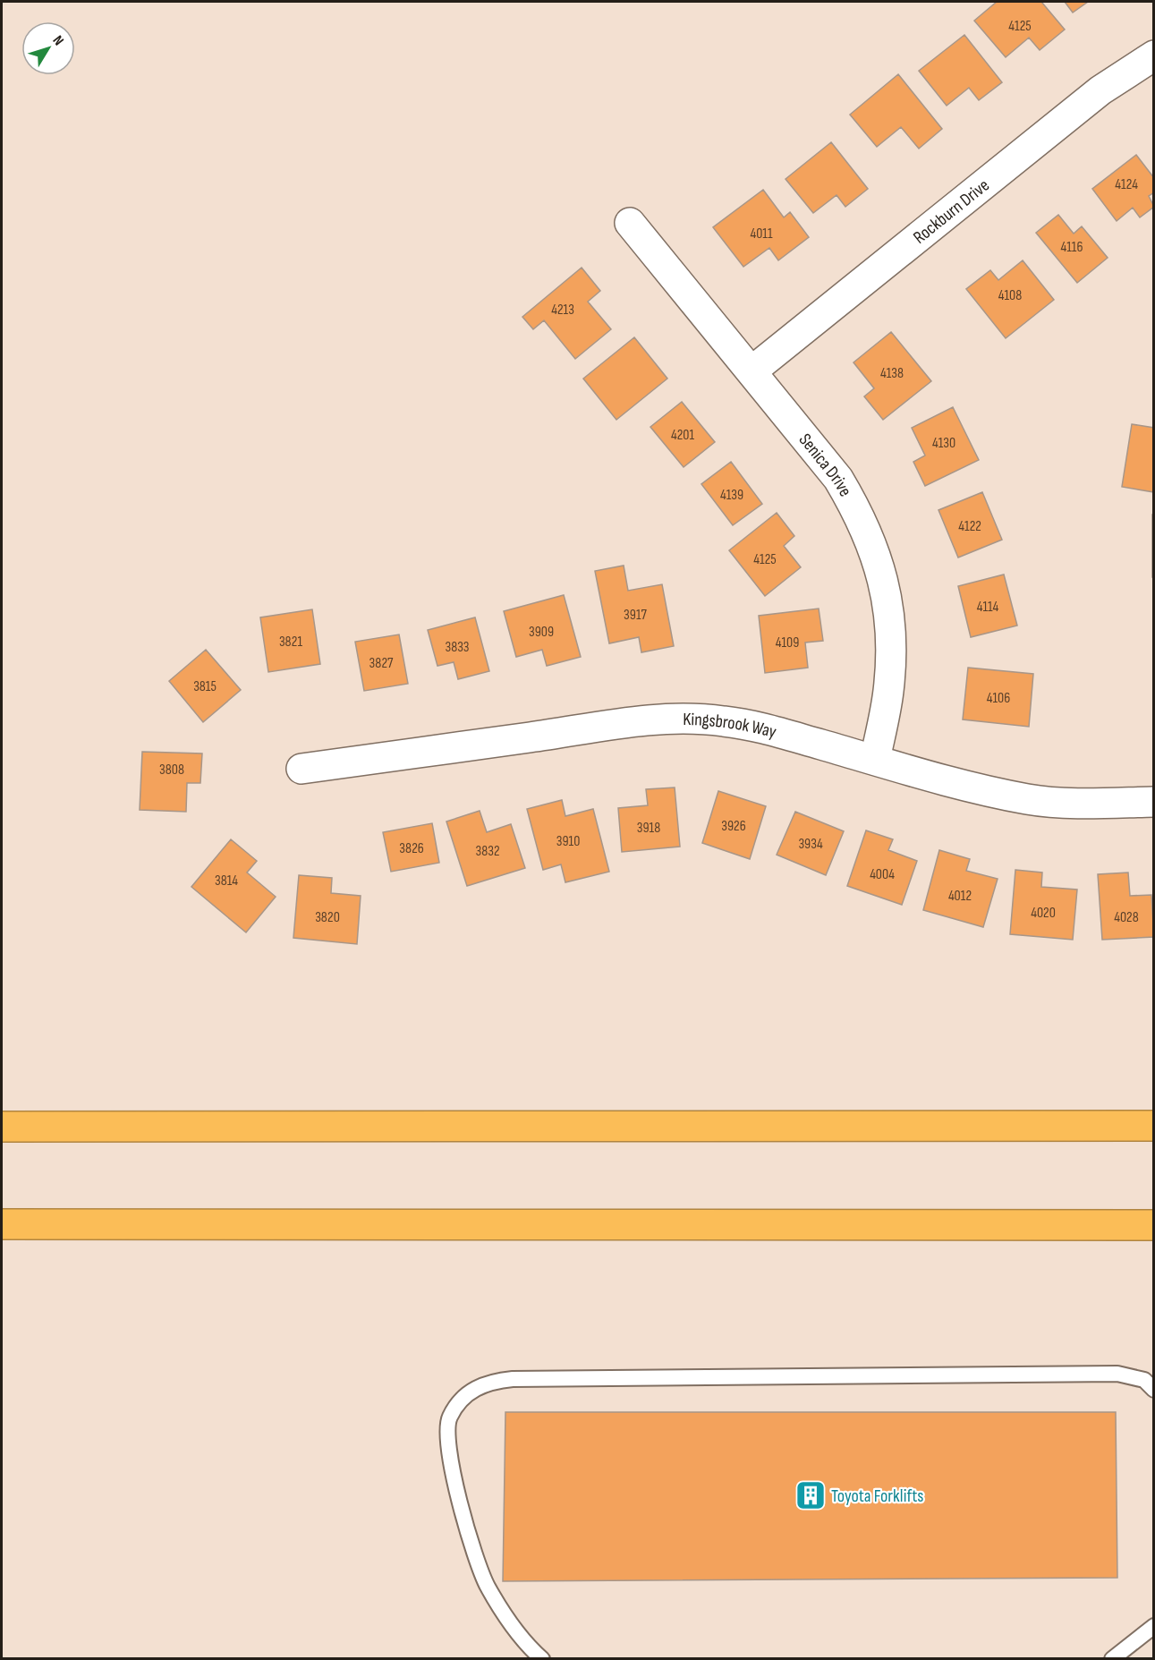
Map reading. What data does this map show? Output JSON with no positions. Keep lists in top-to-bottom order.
{
  "streets": {
    "street": ["Rockburn Drive", "Senica Drive", "Kingsbrook Way"]
  },
  "crossings": [
    ["Rockburn Drive", "Senica Drive"],
    ["Senica Drive", "Kingsbrook Way"]
  ],
  "places": {
    "building": ["Toyota Forklifts"]
  },
  "house_numbers": [
    "4125",
    "4124",
    "4011",
    "4116",
    "4108",
    "4213",
    "4138",
    "4201",
    "4130",
    "4139",
    "4122",
    "4125",
    "4114",
    "3917",
    "3909",
    "3821",
    "4109",
    "3833",
    "3827",
    "3815",
    "4106",
    "3808",
    "3926",
    "3918",
    "3910",
    "3934",
    "3826",
    "3832",
    "4004",
    "3814",
    "4012",
    "4020",
    "3820",
    "4028"
  ],
  "north": "top right"
}
